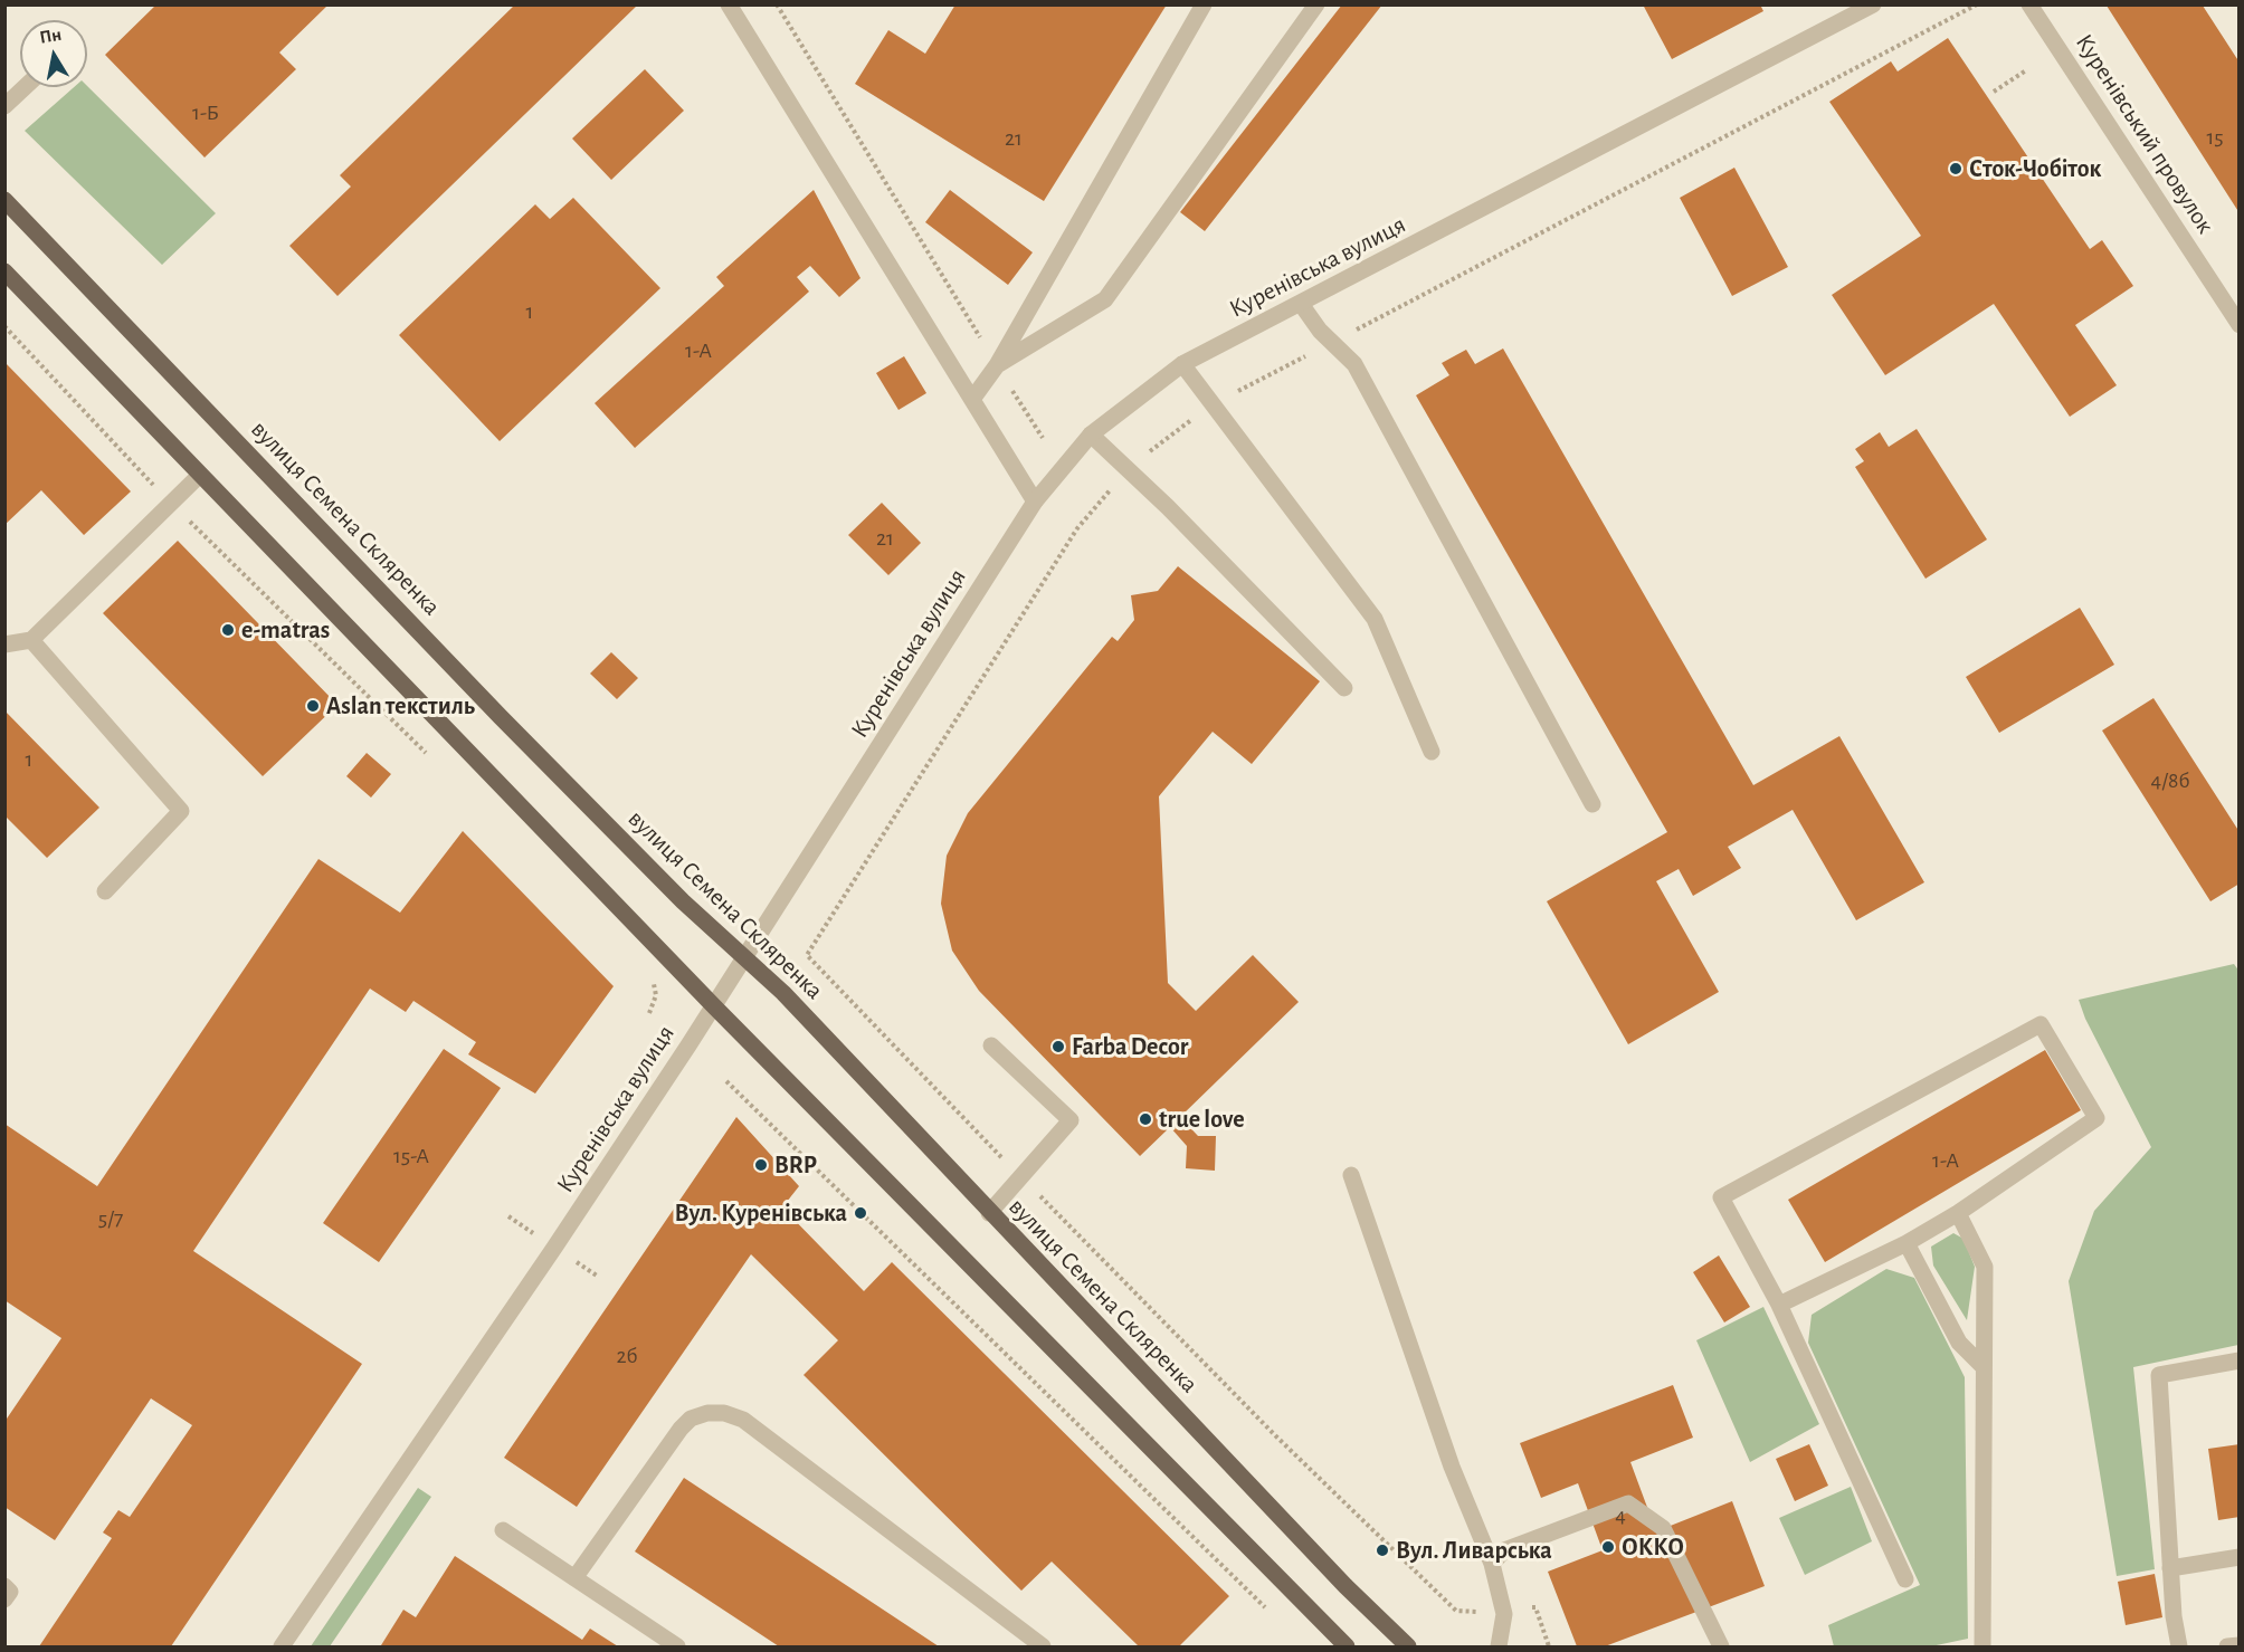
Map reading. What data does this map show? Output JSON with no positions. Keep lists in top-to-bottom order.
{
  "streets": {
    "main road": ["вулиця Семена Скляренка"],
    "street": ["Куренівський провулок", "Куренівська вулиця"]
  },
  "crossings": [
    ["Куренівська вулиця", "вулиця Семена Скляренка"]
  ],
  "places": [
    "Сток-Чобіток",
    "e-matras",
    "Aslan текстиль",
    "Farba Decor",
    "true love",
    "BRP",
    "Вул. Куренівська",
    "ОККО",
    "Вул. Ливарська"
  ],
  "house_numbers": [
    "1-Б",
    "15",
    "21",
    "1",
    "1-А",
    "21",
    "1",
    "4/8б",
    "15-А",
    "1-А",
    "5/7",
    "2б",
    "4"
  ],
  "north": "top"
}
